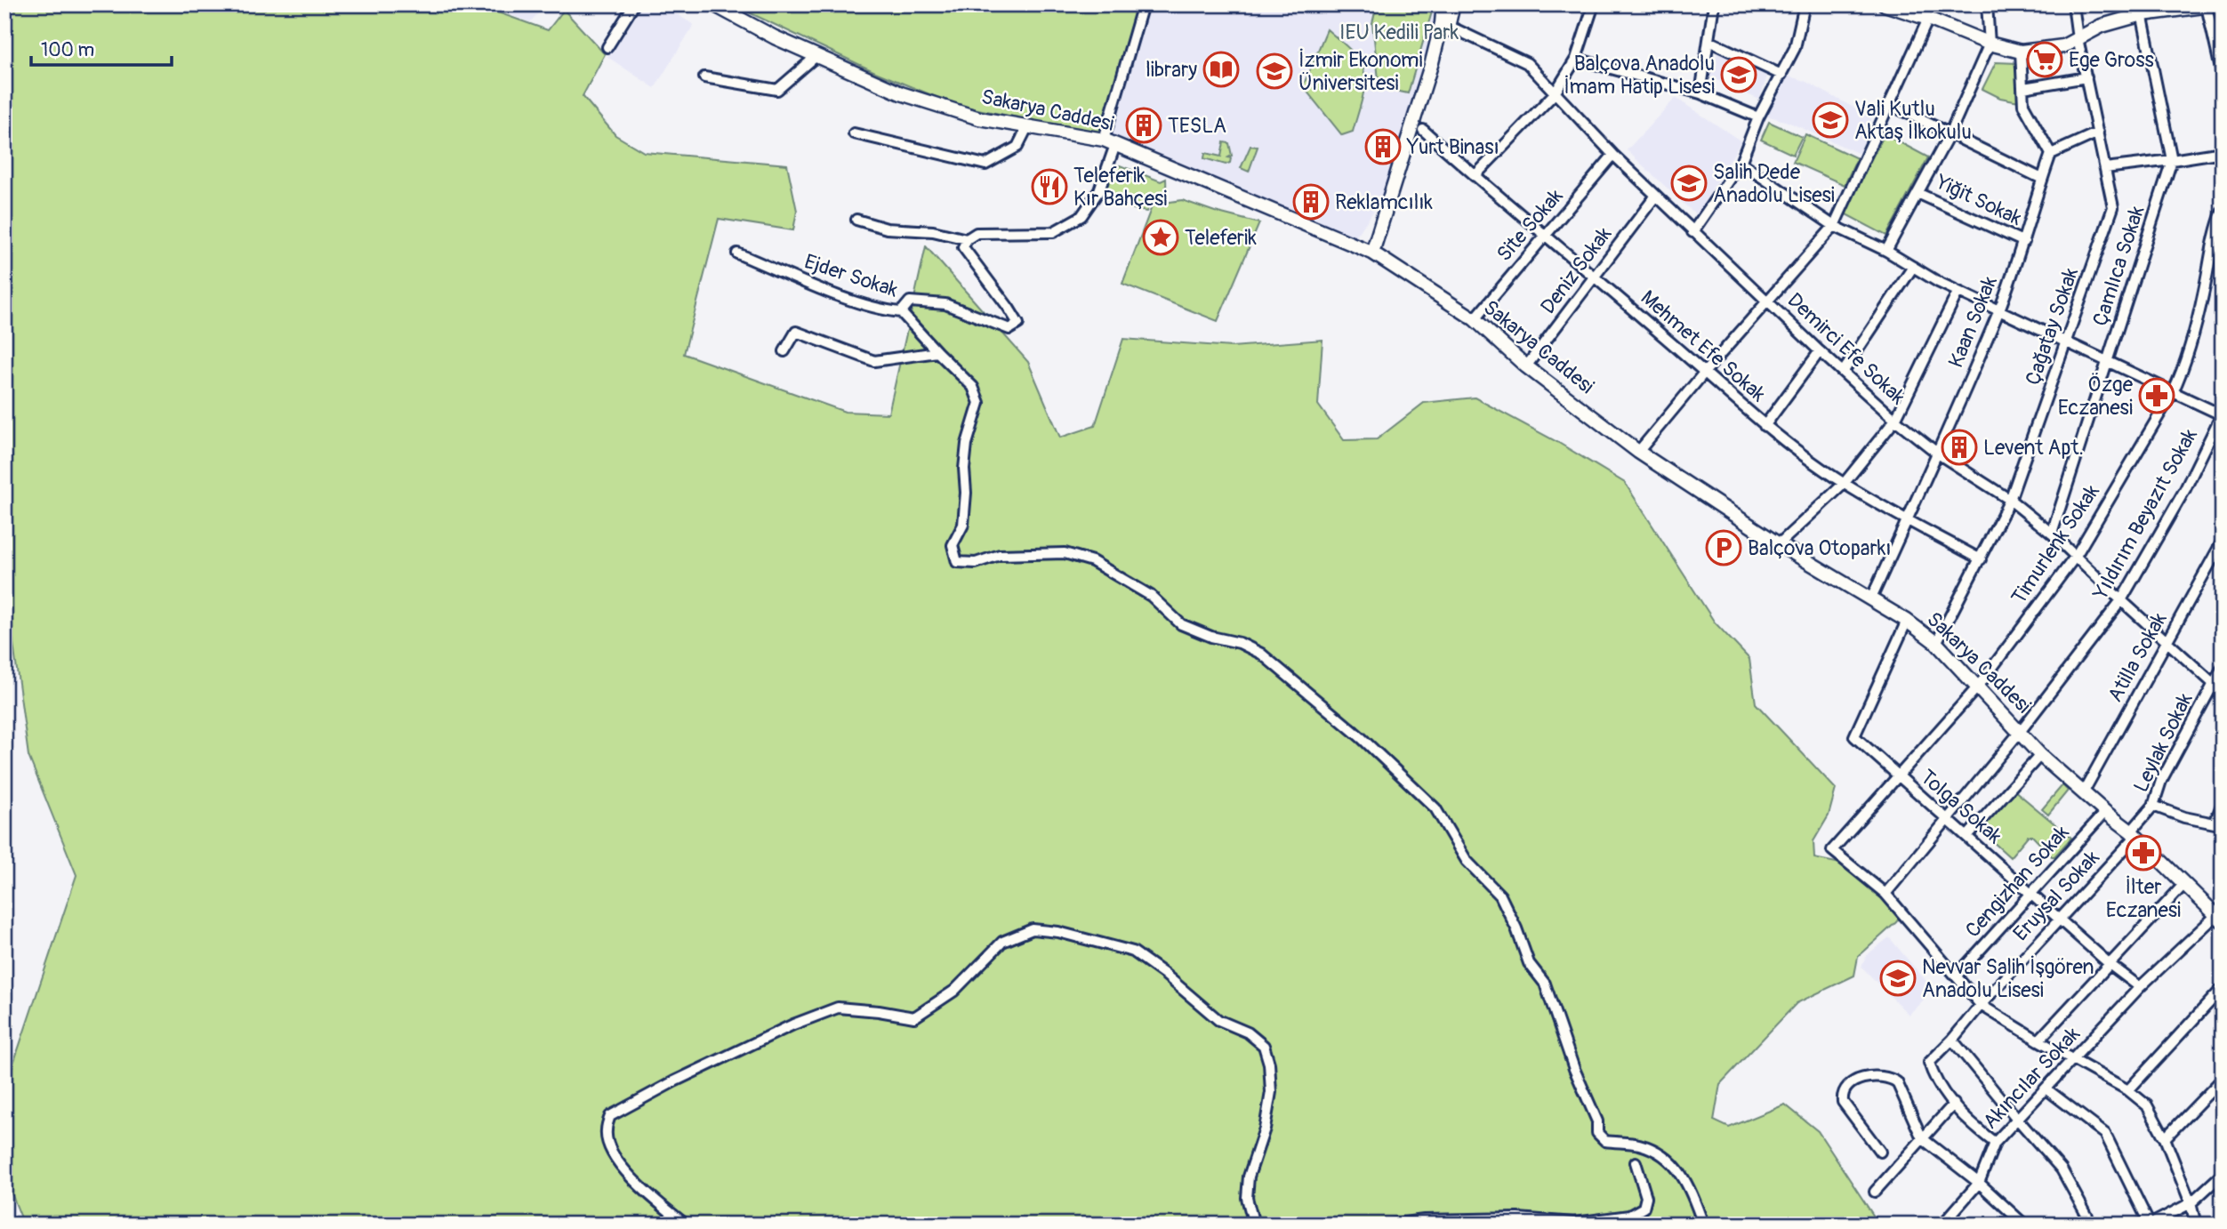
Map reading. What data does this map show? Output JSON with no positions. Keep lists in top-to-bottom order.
{
  "streets": {
    "main road": ["Sakarya Caddesi"],
    "street": [
      "Yiğit Sokak",
      "Site Sokak",
      "Çamlıca Sokak",
      "Deniz Sokak",
      "Ejder Sokak",
      "Kaan Sokak",
      "Çağatay Sokak",
      "Mehmet Efe Sokak",
      "Demirci Efe Sokak",
      "Yıldırım Beyazıt Sokak",
      "Timurlenk Sokak",
      "Atilla Sokak",
      "Leylak Sokak",
      "Tolga Sokak",
      "Cengizhan Sokak",
      "Eruysal Sokak",
      "Akıncılar Sokak"
    ]
  },
  "crossings": [
    ["Sakarya Caddesi", "Site Sokak"],
    ["Sakarya Caddesi", "Deniz Sokak"],
    ["Sakarya Caddesi", "Kaan Sokak"],
    ["Sakarya Caddesi", "Çağatay Sokak"],
    ["Sakarya Caddesi", "Yıldırım Beyazıt Sokak"],
    ["Sakarya Caddesi", "Timurlenk Sokak"],
    ["Sakarya Caddesi", "Atilla Sokak"],
    ["Sakarya Caddesi", "Leylak Sokak"],
    ["Sakarya Caddesi", "Tolga Sokak"],
    ["Sakarya Caddesi", "Cengizhan Sokak"],
    ["Sakarya Caddesi", "Eruysal Sokak"],
    ["Sakarya Caddesi", "Akıncılar Sokak"],
    ["Yiğit Sokak", "Kaan Sokak"],
    ["Site Sokak", "Mehmet Efe Sokak"],
    ["Site Sokak", "Demirci Efe Sokak"],
    ["Çamlıca Sokak", "Demirci Efe Sokak"],
    ["Deniz Sokak", "Mehmet Efe Sokak"],
    ["Deniz Sokak", "Demirci Efe Sokak"],
    ["Kaan Sokak", "Mehmet Efe Sokak"],
    ["Kaan Sokak", "Demirci Efe Sokak"],
    ["Çağatay Sokak", "Mehmet Efe Sokak"],
    ["Çağatay Sokak", "Demirci Efe Sokak"],
    ["Demirci Efe Sokak", "Yıldırım Beyazıt Sokak"],
    ["Demirci Efe Sokak", "Timurlenk Sokak"],
    ["Demirci Efe Sokak", "Atilla Sokak"],
    ["Demirci Efe Sokak", "Leylak Sokak"],
    ["Yıldırım Beyazıt Sokak", "Timurlenk Sokak"],
    ["Yıldırım Beyazıt Sokak", "Tolga Sokak"],
    ["Timurlenk Sokak", "Tolga Sokak"],
    ["Leylak Sokak", "Eruysal Sokak"],
    ["Tolga Sokak", "Cengizhan Sokak"],
    ["Tolga Sokak", "Eruysal Sokak"],
    ["Tolga Sokak", "Akıncılar Sokak"]
  ],
  "parks": ["IEU Kedili Park"],
  "places": {
    "supermarket": ["Ege Gross"],
    "library": ["library"],
    "school or university": [
      "İzmir Ekonomi Üniversitesi",
      "Balçova Anadolu İmam Hatip Lisesi",
      "Vali Kutlu Aktaş İlkokulu",
      "Salih Dede Anadolu Lisesi",
      "Nevvar Salih İşgören Anadolu Lisesi"
    ],
    "building": [
      "TESLA",
      "Yurt Binası",
      "Reklamcılık",
      "Levent Apt."
    ],
    "restaurant": ["Teleferik Kır Bahçesi"],
    "place": ["Teleferik"],
    "pharmacy": ["Özge Eczanesi", "İlter Eczanesi"],
    "parking": ["Balçova Otoparkı"]
  },
  "scale_bar": "100 m"
}
